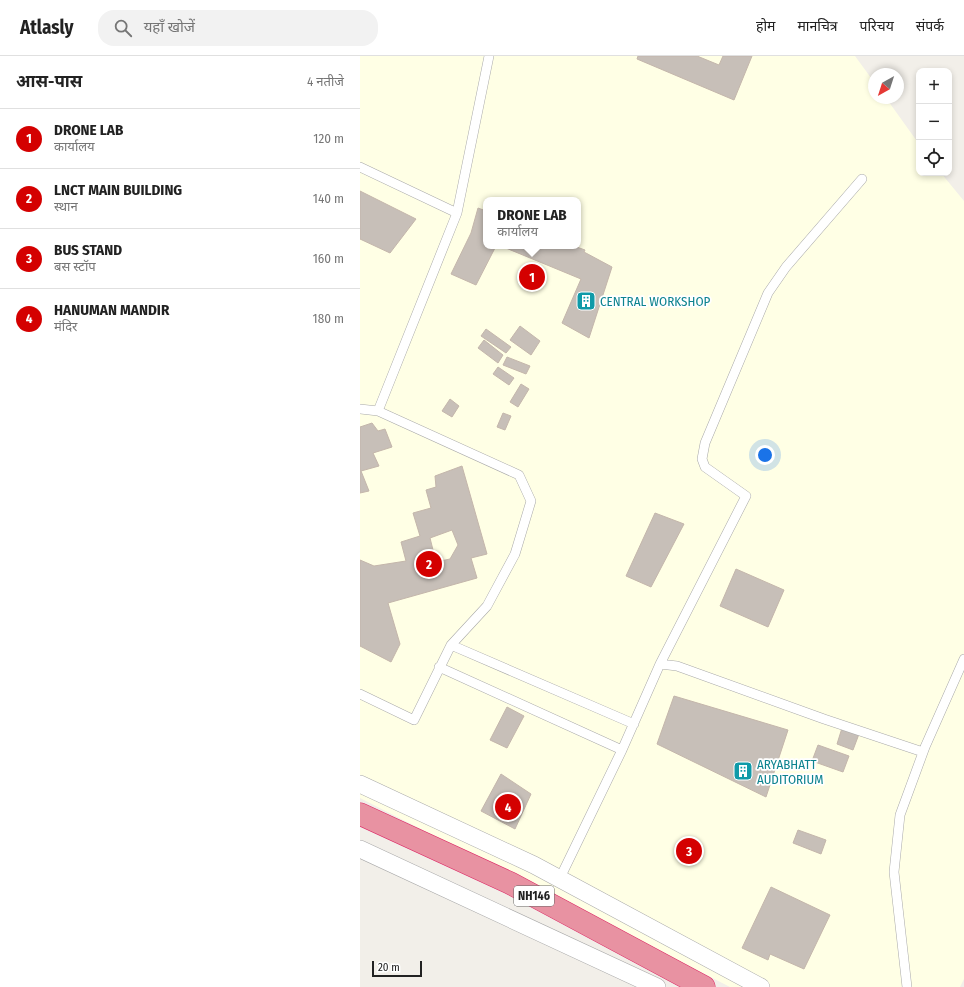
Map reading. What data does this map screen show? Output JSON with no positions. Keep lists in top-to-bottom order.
{
  "streets": {
    "highway": ["NH146"]
  },
  "places": {
    "building": ["CENTRAL WORKSHOP", "ARYABHATT AUDITORIUM"]
  },
  "scale_bar": "20 m",
  "north": "bottom left",
  "page": {
    "header": "Atlasly",
    "search": "यहाँ खोजें",
    "nav": [
      "होम",
      "मानचित्र",
      "परिचय",
      "संपर्क"
    ],
    "heading": ["आस-पास", "4 नतीजे"],
    "map_buttons": ["+", "−"],
    "list": [
      {
        "mark": "1",
        "name": "DRONE LAB",
        "note": "कार्यालय",
        "value": "120 m"
      },
      {
        "mark": "2",
        "name": "LNCT MAIN BUILDING",
        "note": "स्थान",
        "value": "140 m"
      },
      {
        "mark": "3",
        "name": "BUS STAND",
        "note": "बस स्टॉप",
        "value": "160 m"
      },
      {
        "mark": "4",
        "name": "HANUMAN MANDIR",
        "note": "मंदिर",
        "value": "180 m"
      }
    ],
    "popup": ["DRONE LAB", "कार्यालय"],
    "pins": [
      "1",
      "2",
      "4",
      "3"
    ],
    "scale": "20 m"
  }
}
